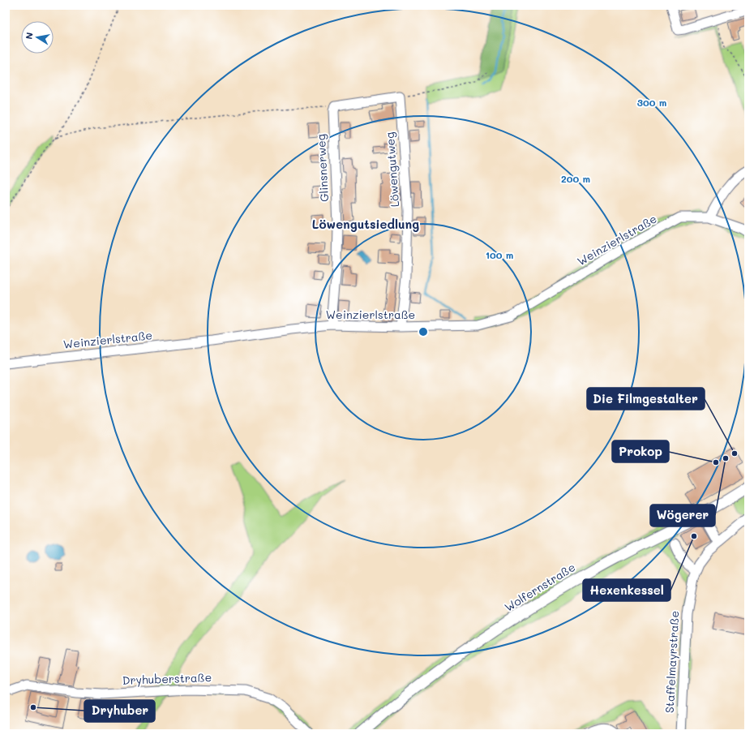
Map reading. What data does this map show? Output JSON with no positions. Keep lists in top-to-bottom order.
{
  "streets": {
    "main road": ["Wolfernstraße"],
    "street": [
      "Glinsnerweg",
      "Löwengutweg",
      "Weinzierlstraße",
      "Staffelmayrstraße",
      "Dryhuberstraße"
    ]
  },
  "crossings": [
    ["Glinsnerweg", "Weinzierlstraße"],
    ["Löwengutweg", "Weinzierlstraße"]
  ],
  "districts": ["Löwengutsiedlung"],
  "places": [
    "Die Filmgestalter",
    "Wögerer",
    "Prokop",
    "Hexenkessel",
    "Dryhuber"
  ],
  "north": "left",
  "rings": ["300 m", "200 m", "100 m"]
}
